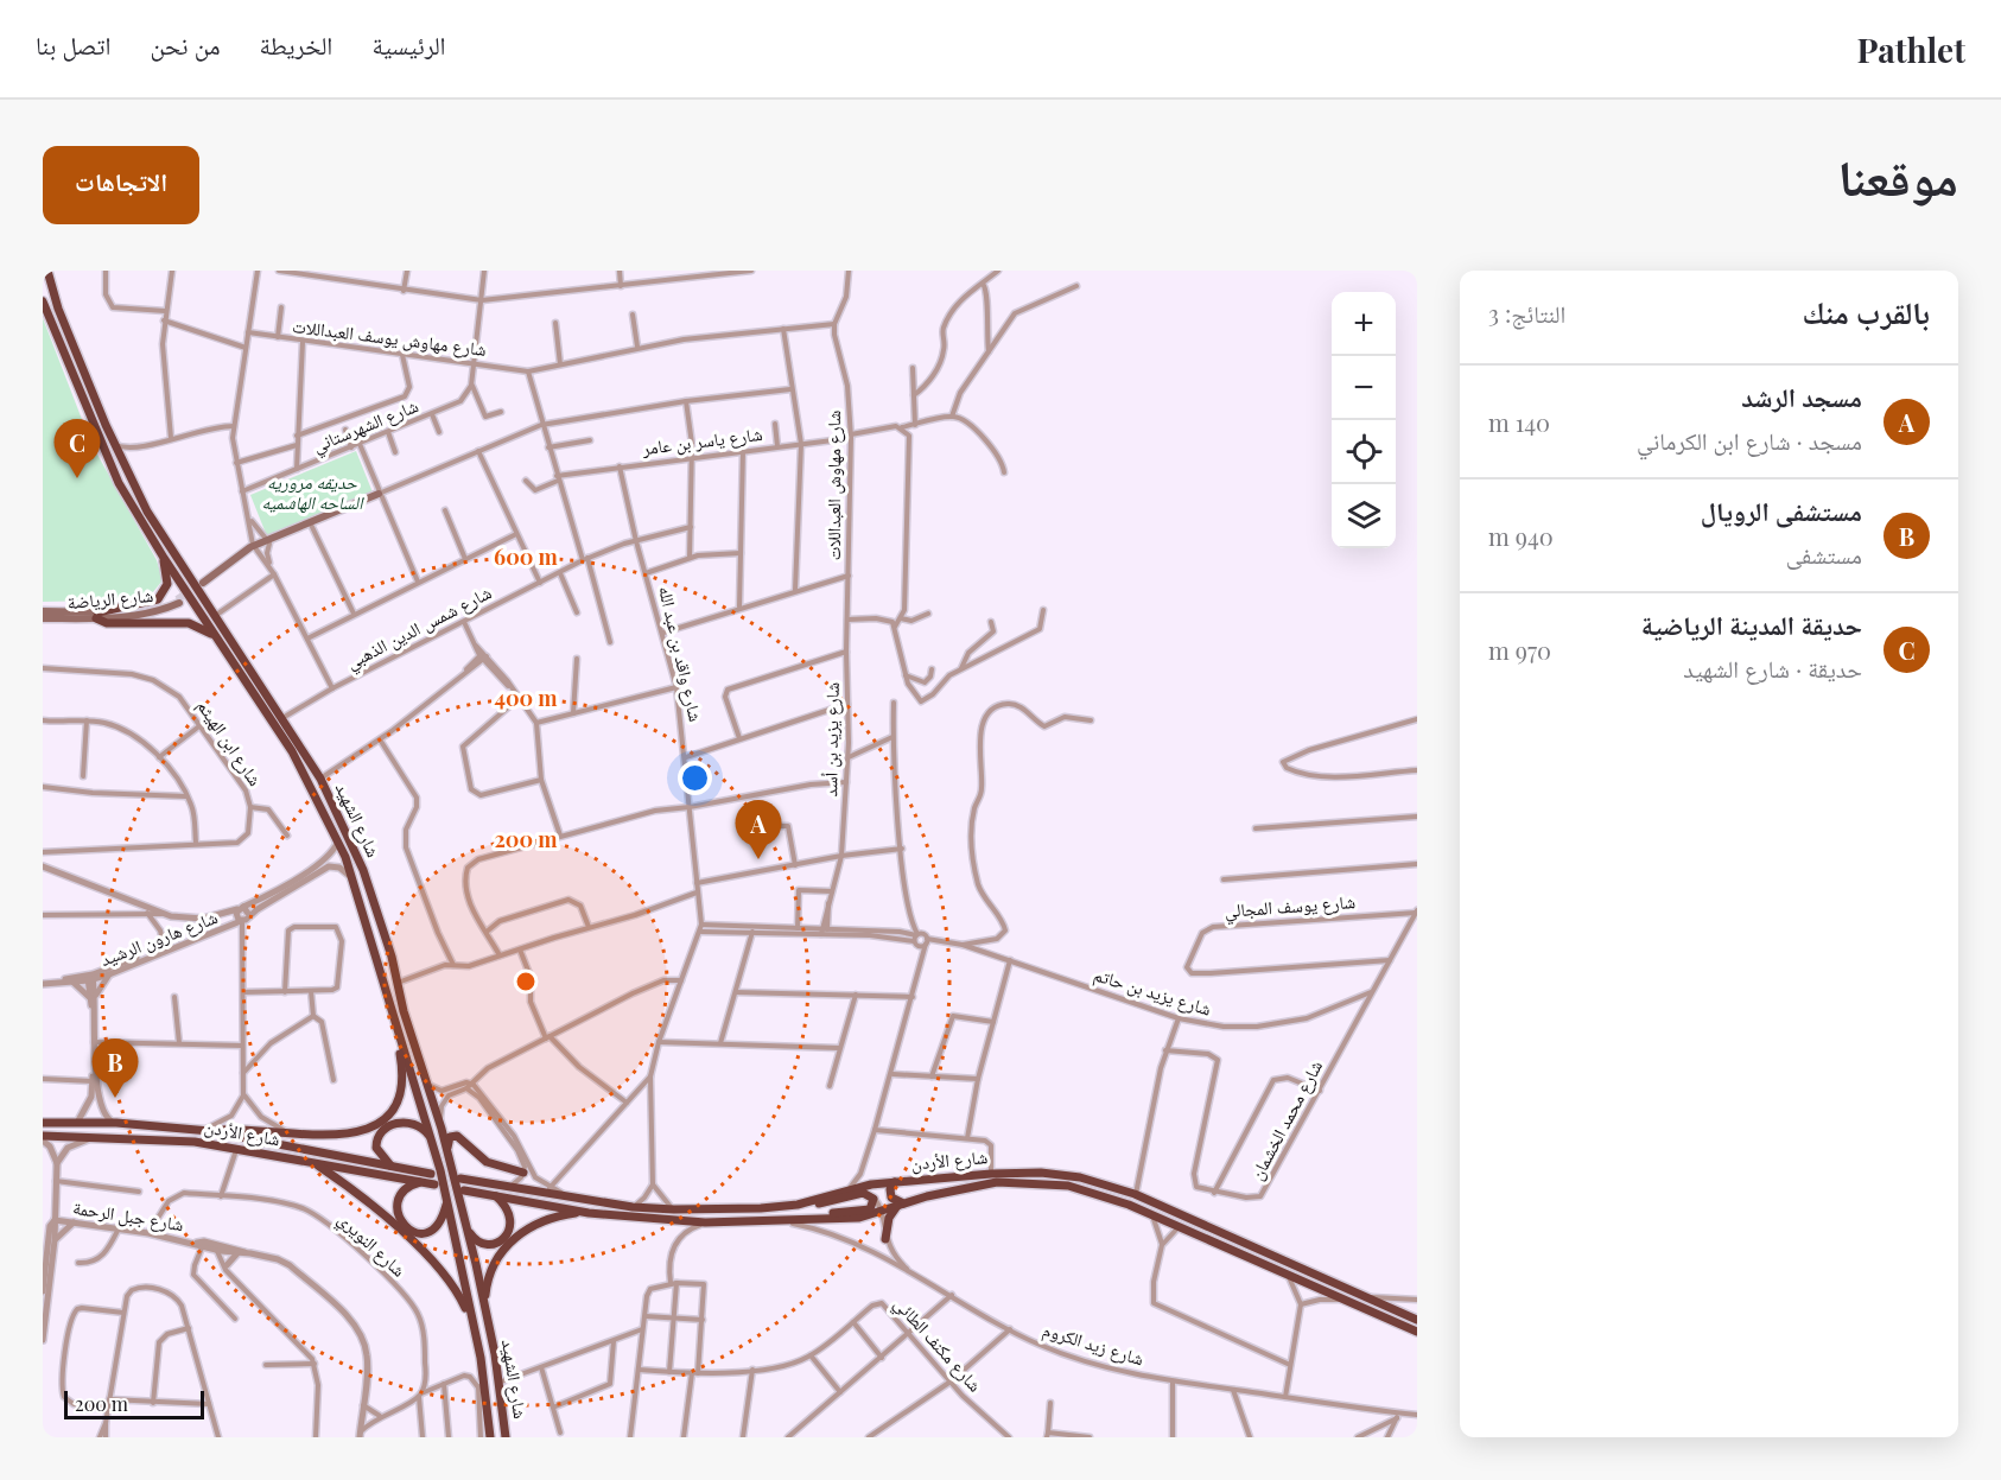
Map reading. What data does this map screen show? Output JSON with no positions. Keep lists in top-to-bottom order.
{
  "streets": {
    "highway": ["شارع الشهيد", "شارع الأردن"],
    "main road": ["شارع الرياضة"],
    "street": [
      "شارع مهاوش يوسف العبداللات",
      "شارع الشهرستاني",
      "شارع ياسر بن عامر",
      "شارع مهاوش العبداللات",
      "شارع شمس الدين الذهبي",
      "شارع واقد بن عبد الله",
      "شارع يزيد بن أسد",
      "شارع ابن الهيثم",
      "شارع يوسف المجالي",
      "شارع هارون الرشيد",
      "شارع يزيد بن حاتم",
      "شارع محمد الخشمان",
      "شارع جبل الرحمة",
      "شارع النويري",
      "شارع مكنف الطائي",
      "شارع زيد الكروم"
    ]
  },
  "crossings": [
    ["شارع ياسر بن عامر", "شارع مهاوش العبداللات"],
    ["شارع ياسر بن عامر", "شارع واقد بن عبد الله"],
    ["شارع مهاوش العبداللات", "شارع يزيد بن أسد"],
    ["شارع شمس الدين الذهبي", "شارع واقد بن عبد الله"],
    ["شارع شمس الدين الذهبي", "شارع الشهيد"],
    ["شارع الشهيد", "شارع هارون الرشيد"],
    ["شارع يوسف المجالي", "شارع محمد الخشمان"],
    ["شارع يزيد بن حاتم", "شارع محمد الخشمان"],
    ["شارع الأردن", "شارع زيد الكروم"],
    ["شارع جبل الرحمة", "شارع النويري"]
  ],
  "parks": ["حديقه مروريه الساحه الهاشميه"],
  "scale_bar": "200 m",
  "page": {
    "header": "Pathlet",
    "nav": [
      "الرئيسية",
      "الخريطة",
      "من نحن",
      "اتصل بنا"
    ],
    "title": "موقعنا",
    "buttons": "الاتجاهات",
    "heading": ["بالقرب منك", "النتائج: 3"],
    "map_buttons": ["+", "−"],
    "list": [
      {
        "mark": "A",
        "name": "مسجد الرشد",
        "note": "مسجد · شارع ابن الكرماني",
        "value": "140 m"
      },
      {
        "mark": "B",
        "name": "مستشفى الرويال",
        "note": "مستشفى",
        "value": "940 m"
      },
      {
        "mark": "C",
        "name": "حديقة المدينة الرياضية",
        "note": "حديقة · شارع الشهيد",
        "value": "970 m"
      }
    ],
    "pins": ["C", "A", "B"],
    "scale": "200 m"
  },
  "rings": ["600 m", "400 m", "200 m"]
}
